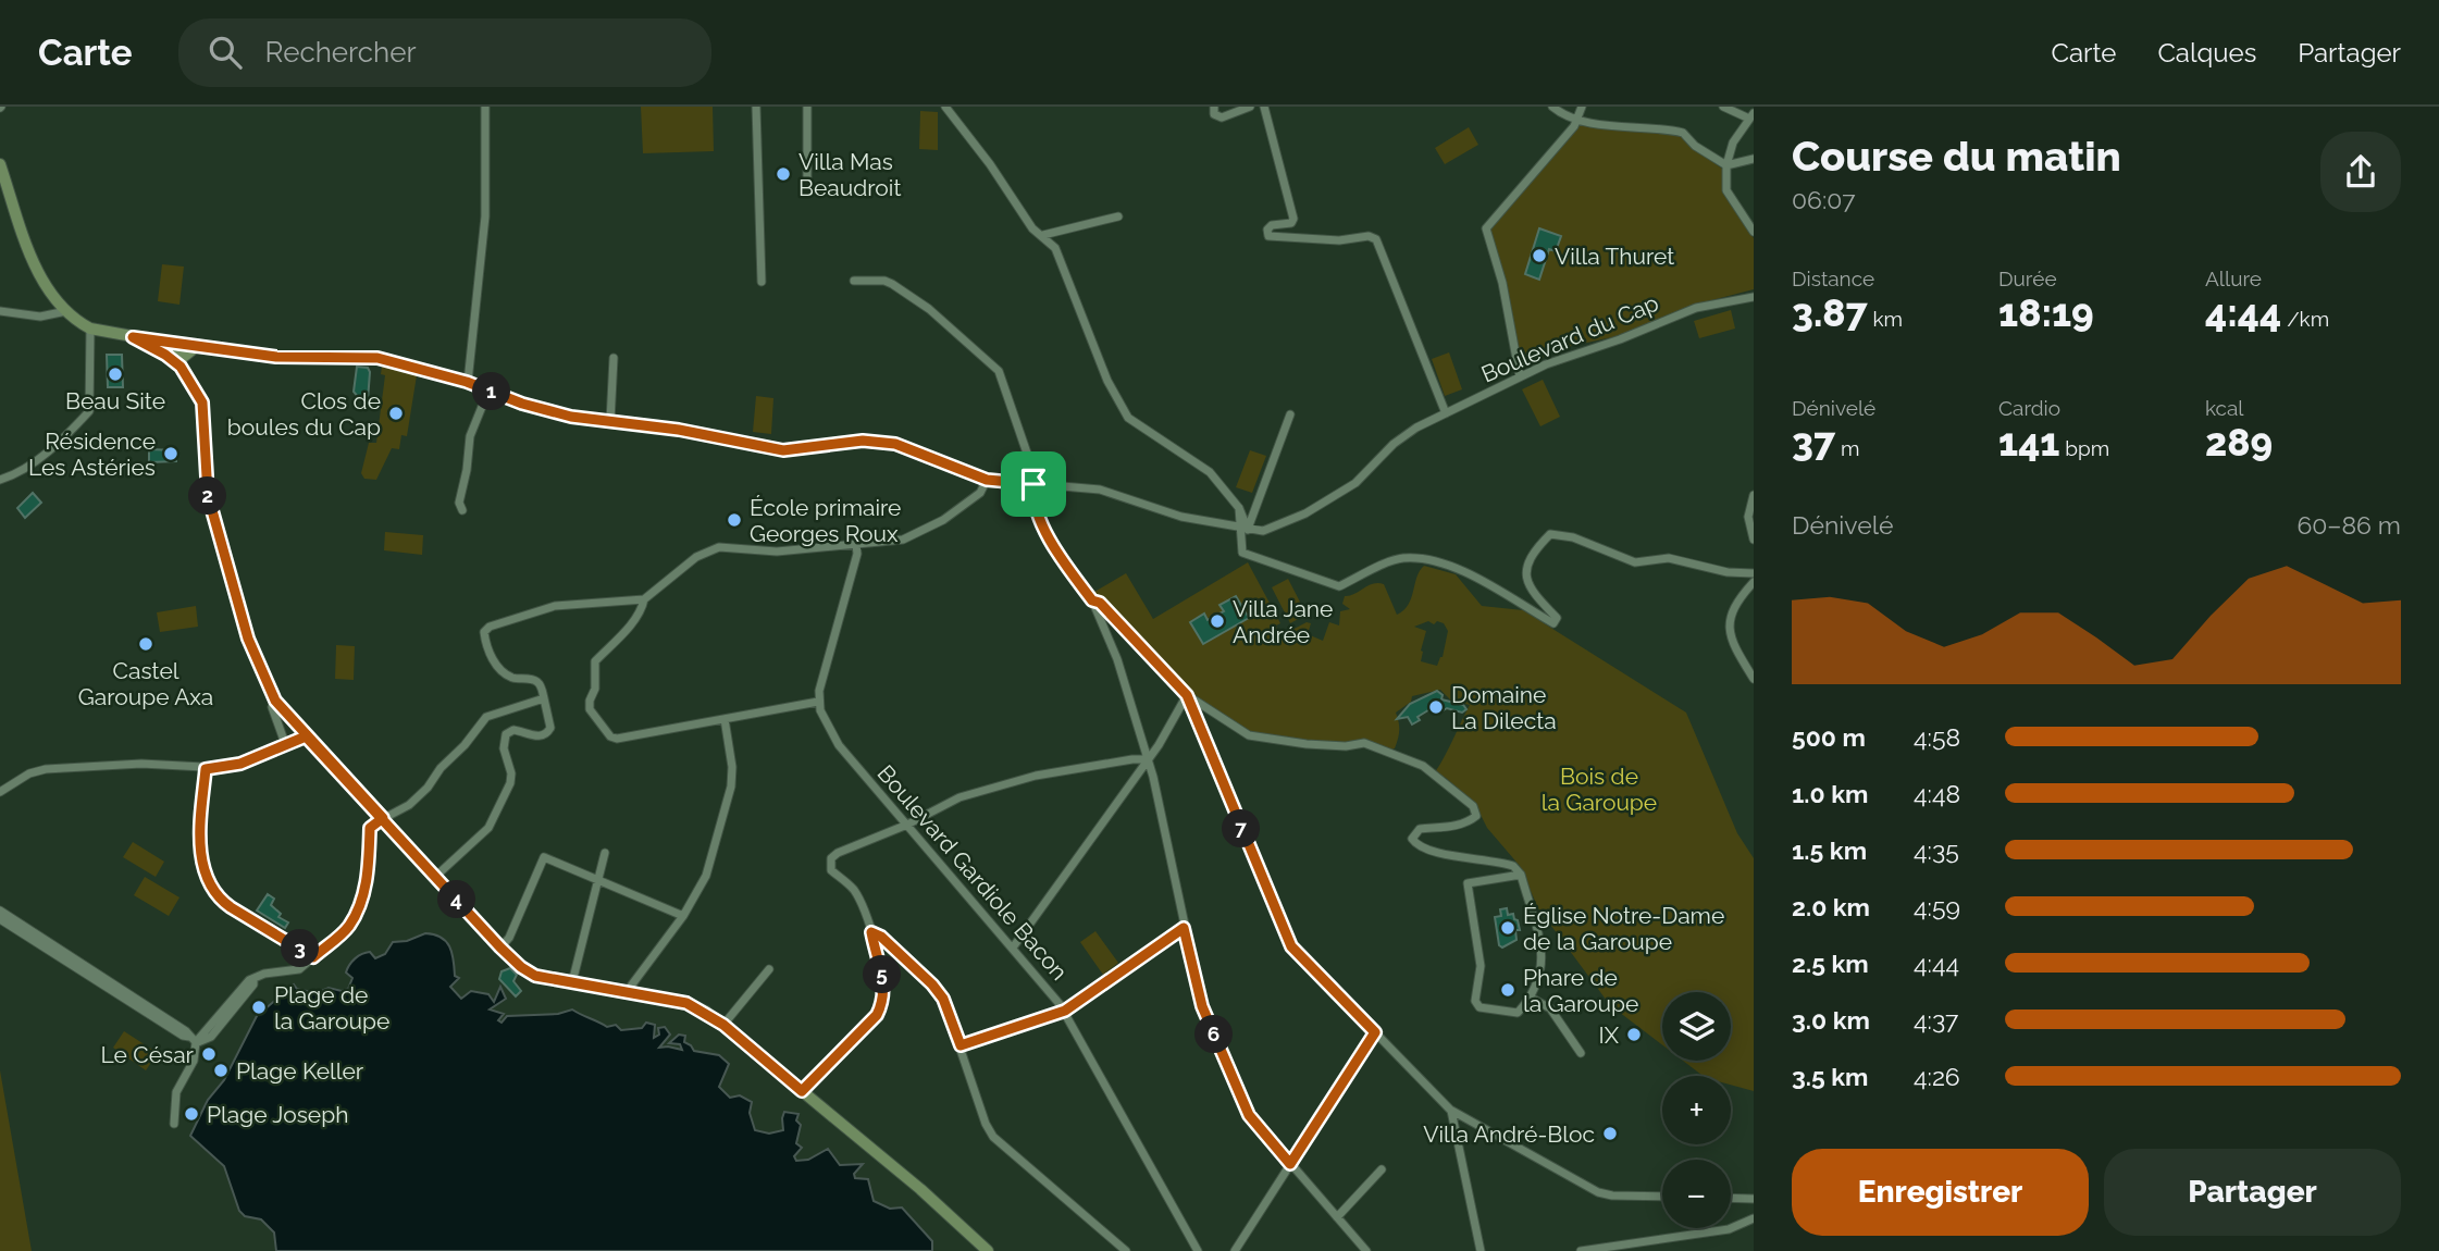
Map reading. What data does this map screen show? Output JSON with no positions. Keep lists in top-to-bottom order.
{
  "streets": {
    "street": ["Boulevard du Cap", "Boulevard Gardiole Bacon"]
  },
  "parks": ["Bois de la Garoupe"],
  "places": [
    "Villa Mas Beaudroit",
    "Villa Thuret",
    "Beau Site",
    "Clos de boules du Cap",
    "Résidence Les Astéries",
    "École primaire Georges Roux",
    "Villa Jane Andrée",
    "Castel Garoupe Axa",
    "Domaine La Dilecta",
    "Église Notre-Dame de la Garoupe",
    "Phare de la Garoupe",
    "Plage de la Garoupe",
    "IX",
    "Le César",
    "Plage Keller",
    "Plage Joseph",
    "Villa André-Bloc"
  ],
  "page": {
    "header": "Carte",
    "search": "Rechercher",
    "nav": ["Carte", "Calques", "Partager"],
    "heading": ["Course du matin", "06:07"],
    "stats": [
      ["Distance", "3.87 km"],
      ["Durée", "18:19"],
      ["Allure", "4:44 /km"],
      ["Dénivelé", "37 m"],
      ["Cardio", "141 bpm"],
      ["kcal", "289"]
    ],
    "pins": [
      "1",
      "2",
      "7",
      "4",
      "3",
      "5",
      "6"
    ],
    "chart": ["Dénivelé", "60–86 m"],
    "list": [
      {
        "name": "500 m",
        "note": "4:58"
      },
      {
        "name": "1.0 km",
        "note": "4:48"
      },
      {
        "name": "1.5 km",
        "note": "4:35"
      },
      {
        "name": "2.0 km",
        "note": "4:59"
      },
      {
        "name": "2.5 km",
        "note": "4:44"
      },
      {
        "name": "3.0 km",
        "note": "4:37"
      },
      {
        "name": "3.5 km",
        "note": "4:26"
      }
    ],
    "map_buttons": ["+", "−"],
    "buttons": ["Enregistrer", "Partager"]
  }
}
